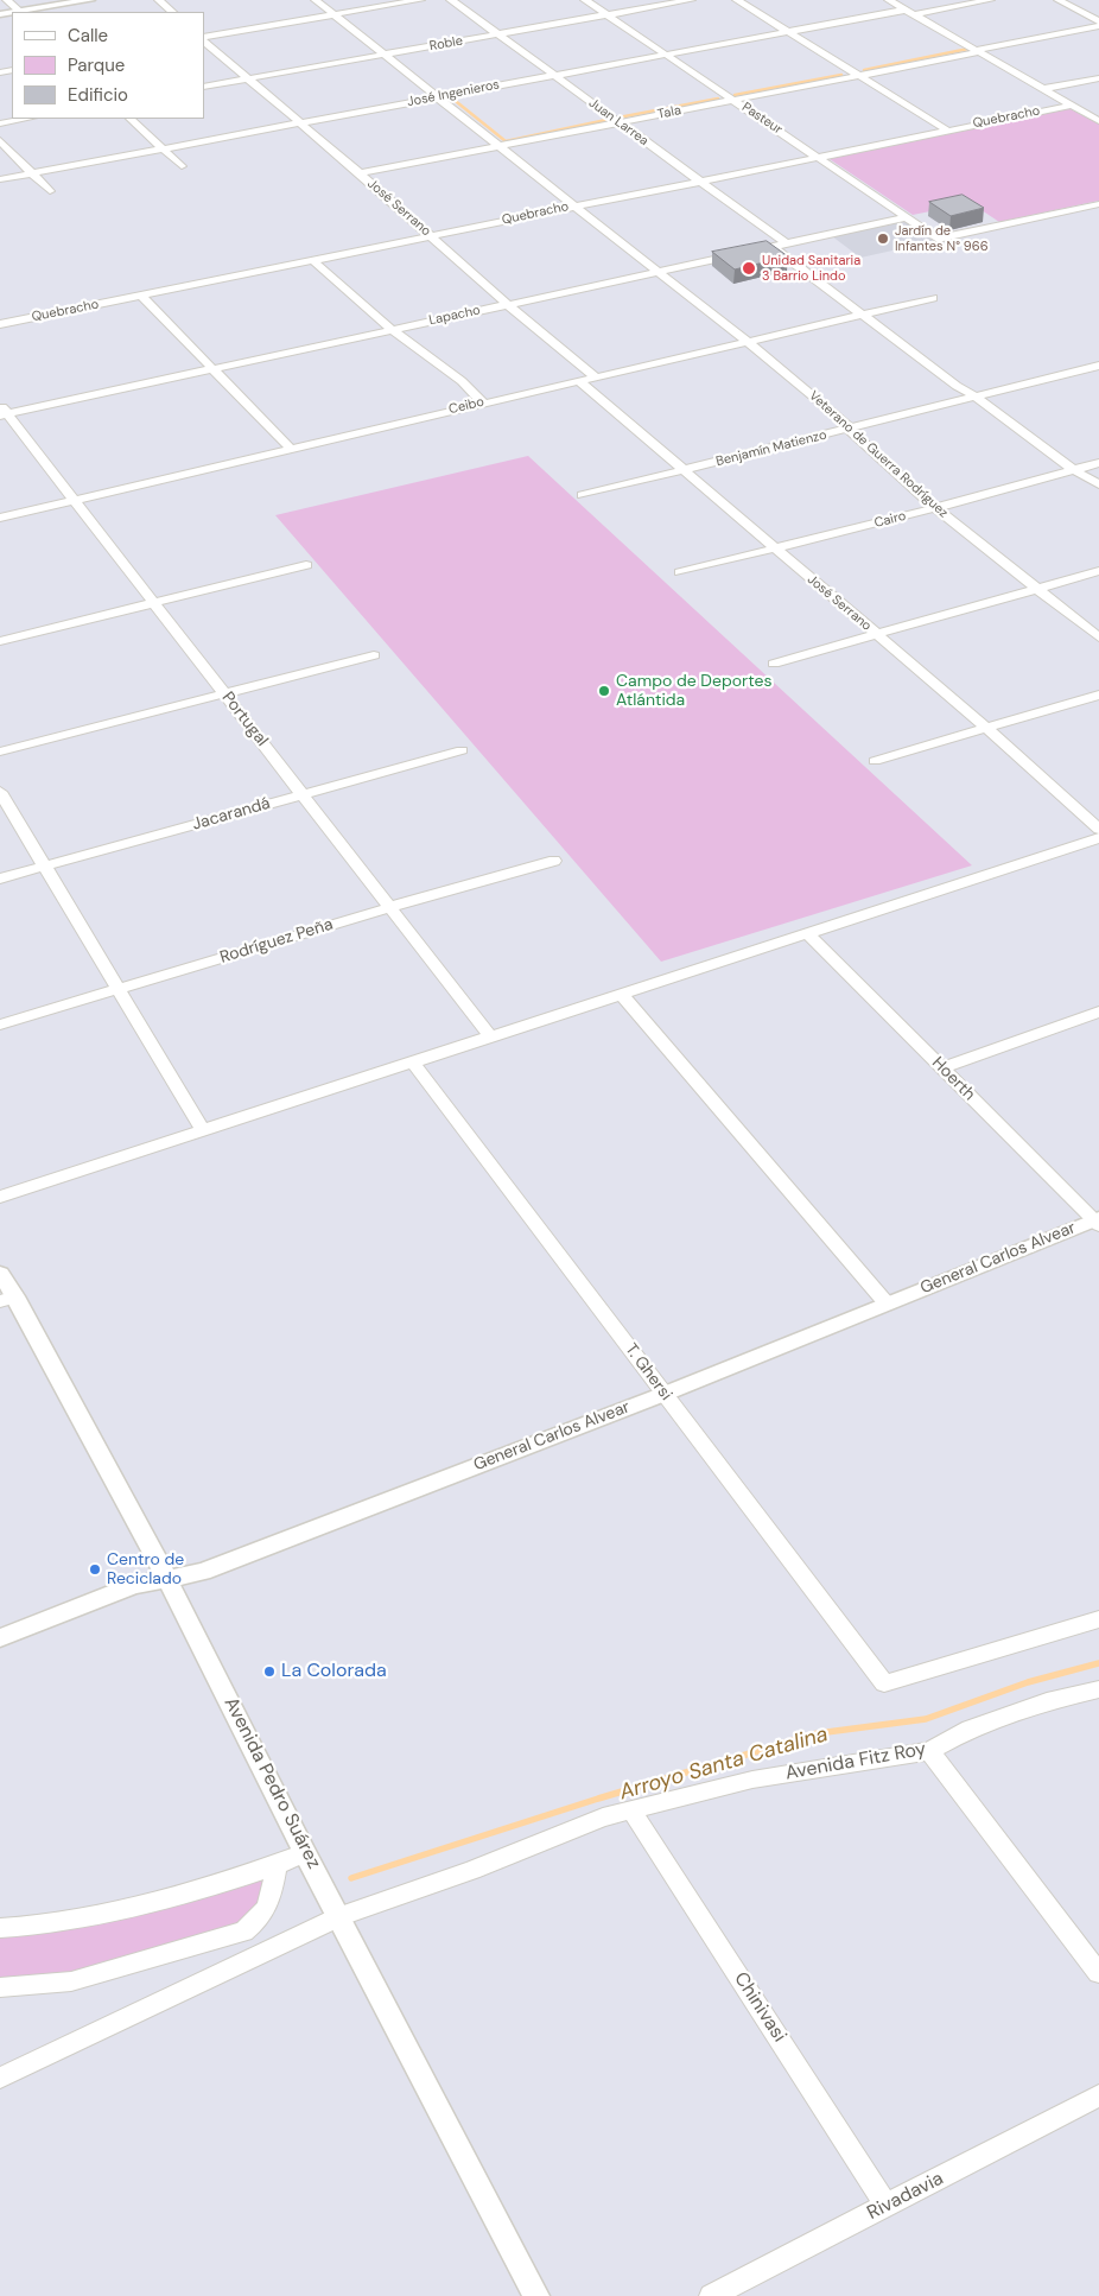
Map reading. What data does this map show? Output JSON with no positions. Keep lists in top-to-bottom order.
{
  "streets": {
    "street": [
      "Roble",
      "José Ingenieros",
      "Tala",
      "Quebracho",
      "Pasteur",
      "Juan Larrea",
      "José Serrano",
      "Lapacho",
      "Ceibo",
      "Benjamín Matienzo",
      "Veterano de Guerra Rodríguez",
      "Cairo",
      "Portugal",
      "Jacarandá",
      "Rodríguez Peña",
      "Hoerth",
      "General Carlos Alvear",
      "T. Ghersi",
      "Avenida Fitz Roy",
      "Avenida Pedro Suárez",
      "Chinivasi",
      "Rivadavia"
    ]
  },
  "crossings": [
    ["Roble", "Pasteur"],
    ["Roble", "Juan Larrea"],
    ["Roble", "José Serrano"],
    ["Roble", "Veterano de Guerra Rodríguez"],
    ["José Ingenieros", "Pasteur"],
    ["José Ingenieros", "Juan Larrea"],
    ["José Ingenieros", "José Serrano"],
    ["José Ingenieros", "Veterano de Guerra Rodríguez"],
    ["Tala", "Pasteur"],
    ["Tala", "Juan Larrea"],
    ["Tala", "José Serrano"],
    ["Tala", "Veterano de Guerra Rodríguez"],
    ["Quebracho", "Pasteur"],
    ["Quebracho", "Juan Larrea"],
    ["Quebracho", "José Serrano"],
    ["Quebracho", "Veterano de Guerra Rodríguez"],
    ["Pasteur", "Lapacho"],
    ["Juan Larrea", "Lapacho"],
    ["José Serrano", "Lapacho"],
    ["José Serrano", "Ceibo"],
    ["José Serrano", "Benjamín Matienzo"],
    ["José Serrano", "Cairo"],
    ["Lapacho", "Veterano de Guerra Rodríguez"],
    ["Lapacho", "Portugal"],
    ["Ceibo", "Veterano de Guerra Rodríguez"],
    ["Ceibo", "Portugal"],
    ["Benjamín Matienzo", "Veterano de Guerra Rodríguez"],
    ["Veterano de Guerra Rodríguez", "Cairo"],
    ["Portugal", "Jacarandá"],
    ["Portugal", "Rodríguez Peña"],
    ["Hoerth", "General Carlos Alvear"],
    ["General Carlos Alvear", "T. Ghersi"],
    ["General Carlos Alvear", "Avenida Pedro Suárez"],
    ["Avenida Fitz Roy", "Avenida Pedro Suárez"],
    ["Avenida Fitz Roy", "Chinivasi"],
    ["Chinivasi", "Rivadavia"]
  ],
  "water": ["Arroyo Santa Catalina"],
  "places": [
    "Jardín de Infantes N° 966",
    "Unidad Sanitaria 3 Barrio Lindo",
    "Campo de Deportes Atlántida",
    "Centro de Reciclado",
    "La Colorada"
  ],
  "legend": ["Calle", "Parque", "Edificio"]
}
